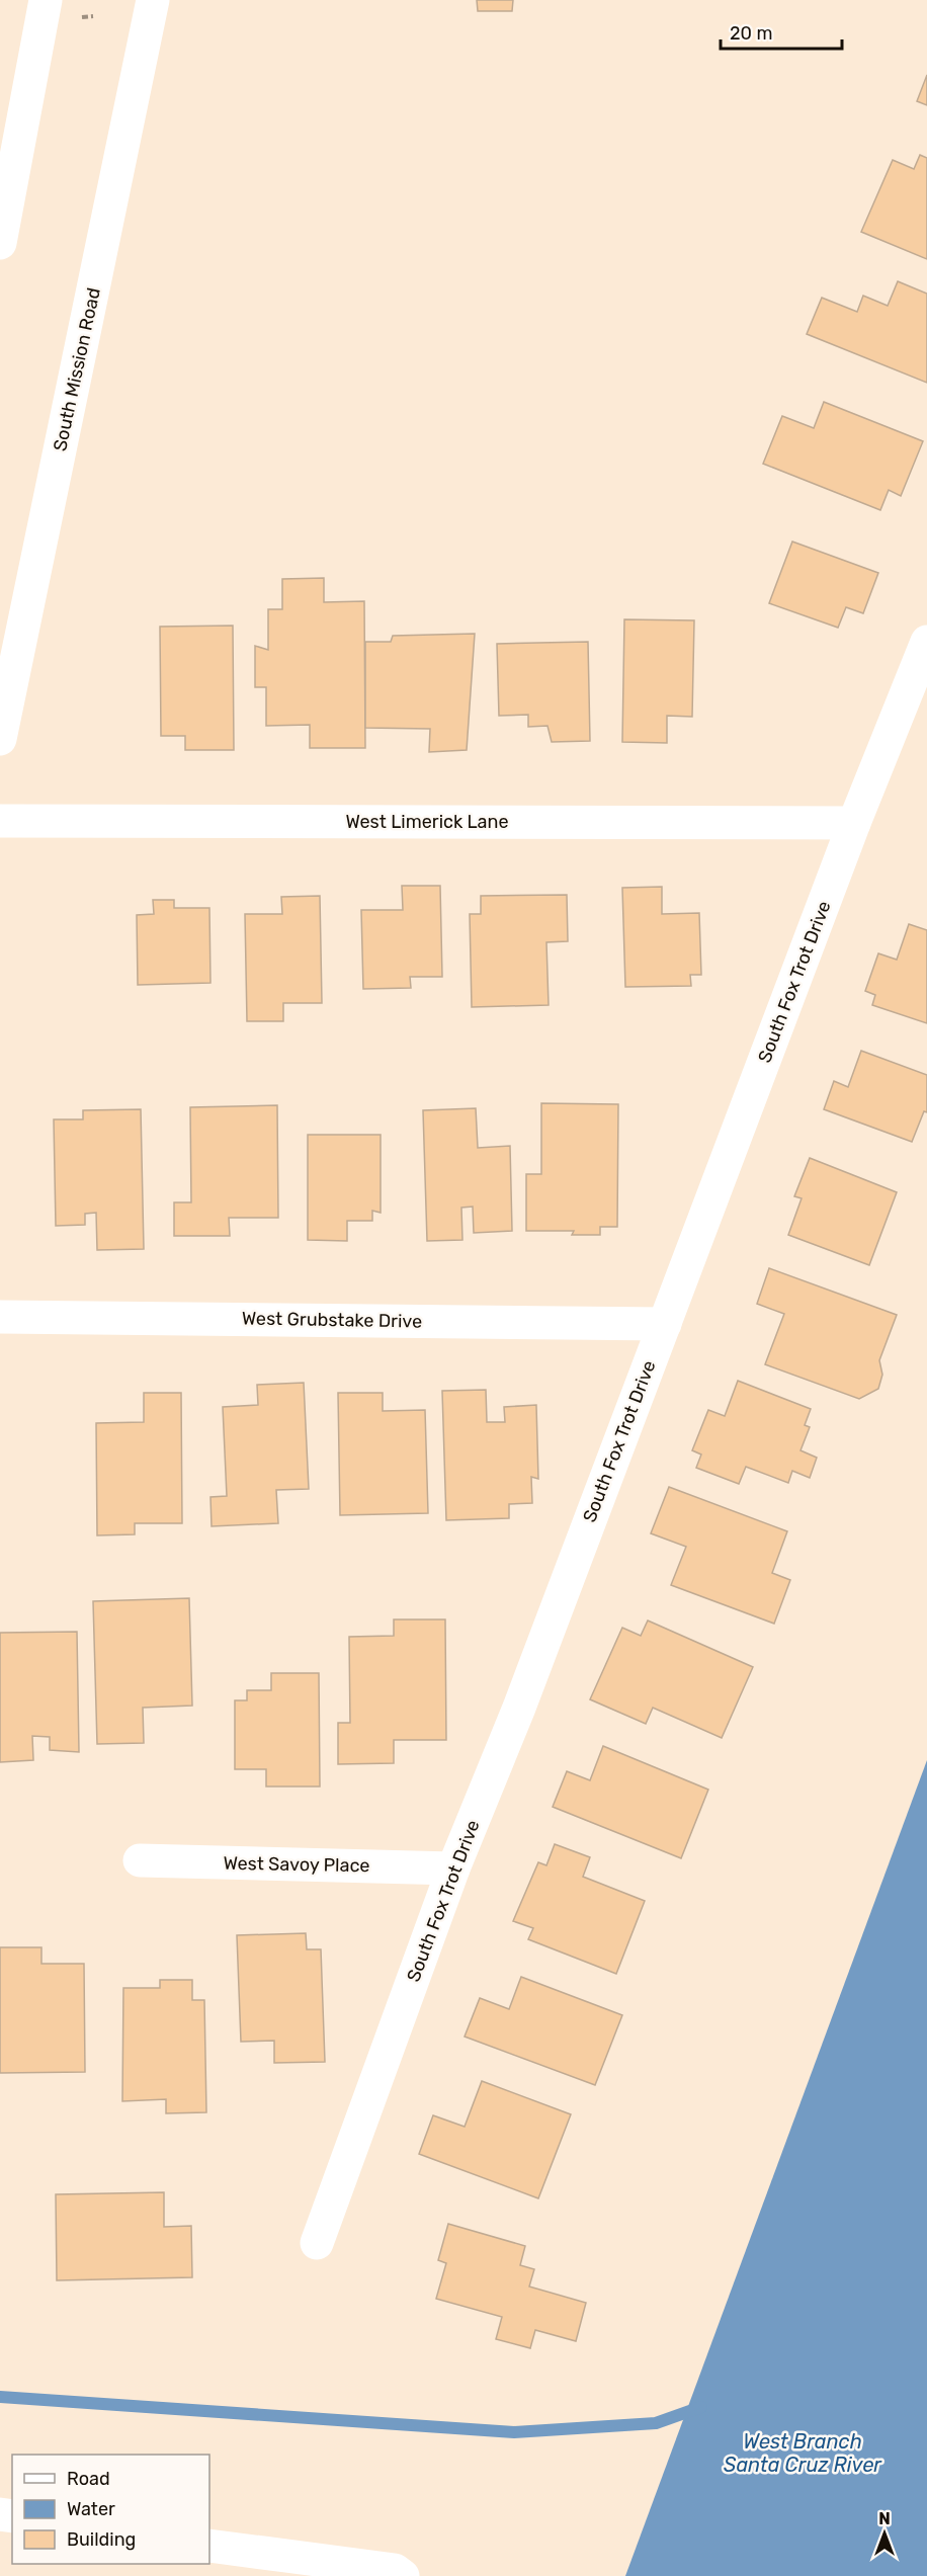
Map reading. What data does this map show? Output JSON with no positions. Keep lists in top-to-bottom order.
{
  "streets": {
    "street": [
      "South Mission Road",
      "West Limerick Lane",
      "South Fox Trot Drive",
      "West Grubstake Drive",
      "West Savoy Place"
    ]
  },
  "crossings": [
    ["West Limerick Lane", "South Fox Trot Drive"],
    ["South Fox Trot Drive", "West Grubstake Drive"],
    ["South Fox Trot Drive", "West Savoy Place"]
  ],
  "water": ["West Branch Santa Cruz River"],
  "legend": ["Road", "Water", "Building"],
  "scale_bar": "20 m",
  "north": "top"
}
